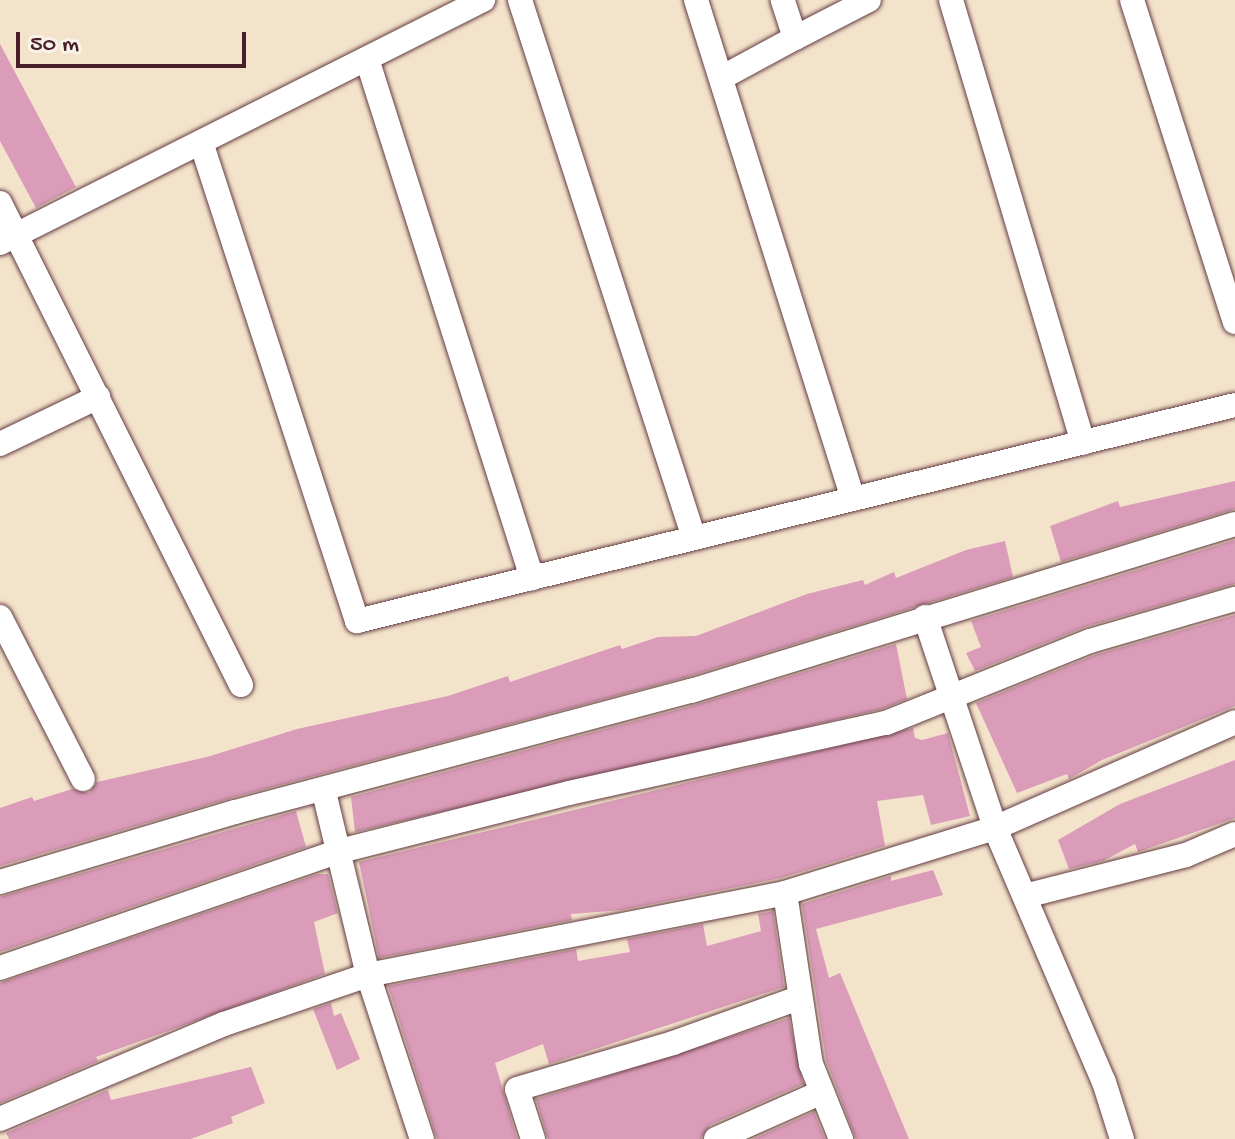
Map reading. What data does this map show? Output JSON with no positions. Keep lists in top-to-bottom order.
{
  "scale_bar": "50 m"
}
